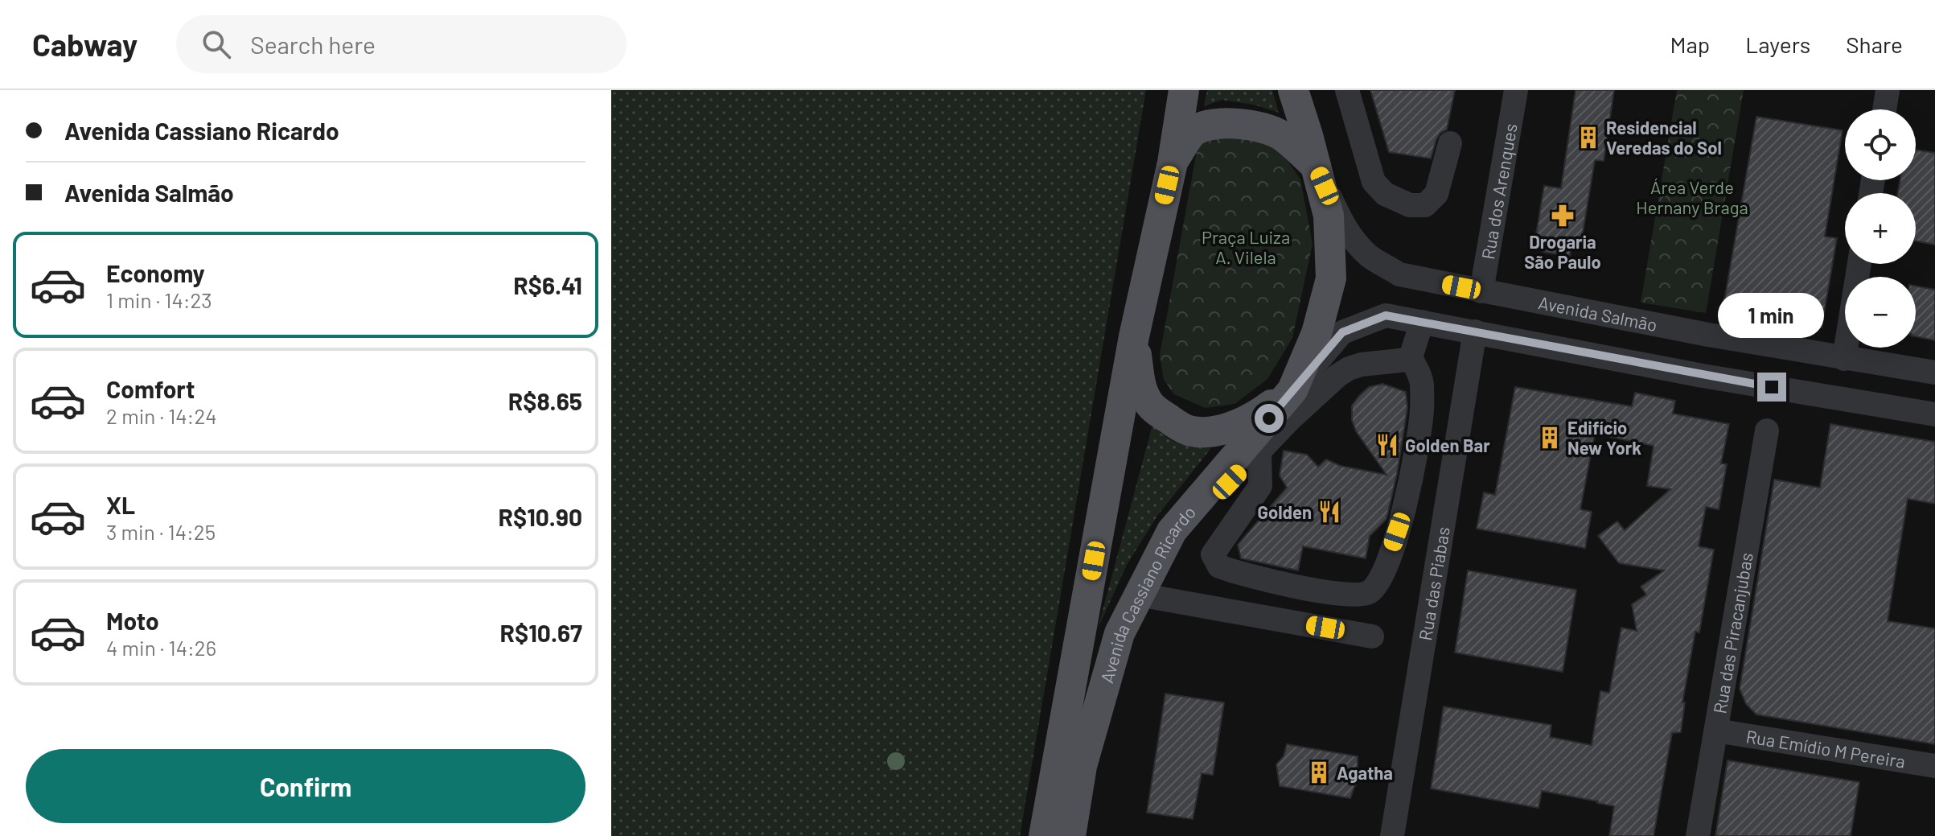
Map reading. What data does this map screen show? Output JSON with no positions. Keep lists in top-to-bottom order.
{
  "streets": {
    "main road": ["Avenida Cassiano Ricardo"],
    "street": [
      "Rua dos Arenques",
      "Avenida Salmão",
      "Rua das Piabas",
      "Rua das Piracanjubas",
      "Rua Emídio M Pereira"
    ]
  },
  "crossings": [
    ["Rua dos Arenques", "Avenida Salmão"],
    ["Avenida Salmão", "Avenida Cassiano Ricardo"],
    ["Rua das Piracanjubas", "Rua Emídio M Pereira"]
  ],
  "parks": ["Área Verde Hernany Braga", "Praça Luiza A. Vilela"],
  "places": {
    "building": ["Residencial Veredas do Sol", "Edifício New York", "Agatha"],
    "pharmacy": ["Drogaria São Paulo"],
    "restaurant": ["Golden Bar", "Golden"]
  },
  "page": {
    "header": "Cabway",
    "search": "Search here",
    "nav": ["Map", "Layers", "Share"],
    "banner": ["Avenida Cassiano Ricardo", "Avenida Salmão"],
    "map_buttons": ["+", "−"],
    "list": [
      {
        "name": "Economy",
        "note": "1 min · 14:23",
        "value": "R$6.41"
      },
      {
        "name": "Comfort",
        "note": "2 min · 14:24",
        "value": "R$8.65"
      },
      {
        "name": "XL",
        "note": "3 min · 14:25",
        "value": "R$10.90"
      },
      {
        "name": "Moto",
        "note": "4 min · 14:26",
        "value": "R$10.67"
      }
    ],
    "bubble": "1 min",
    "buttons": "Confirm"
  }
}
